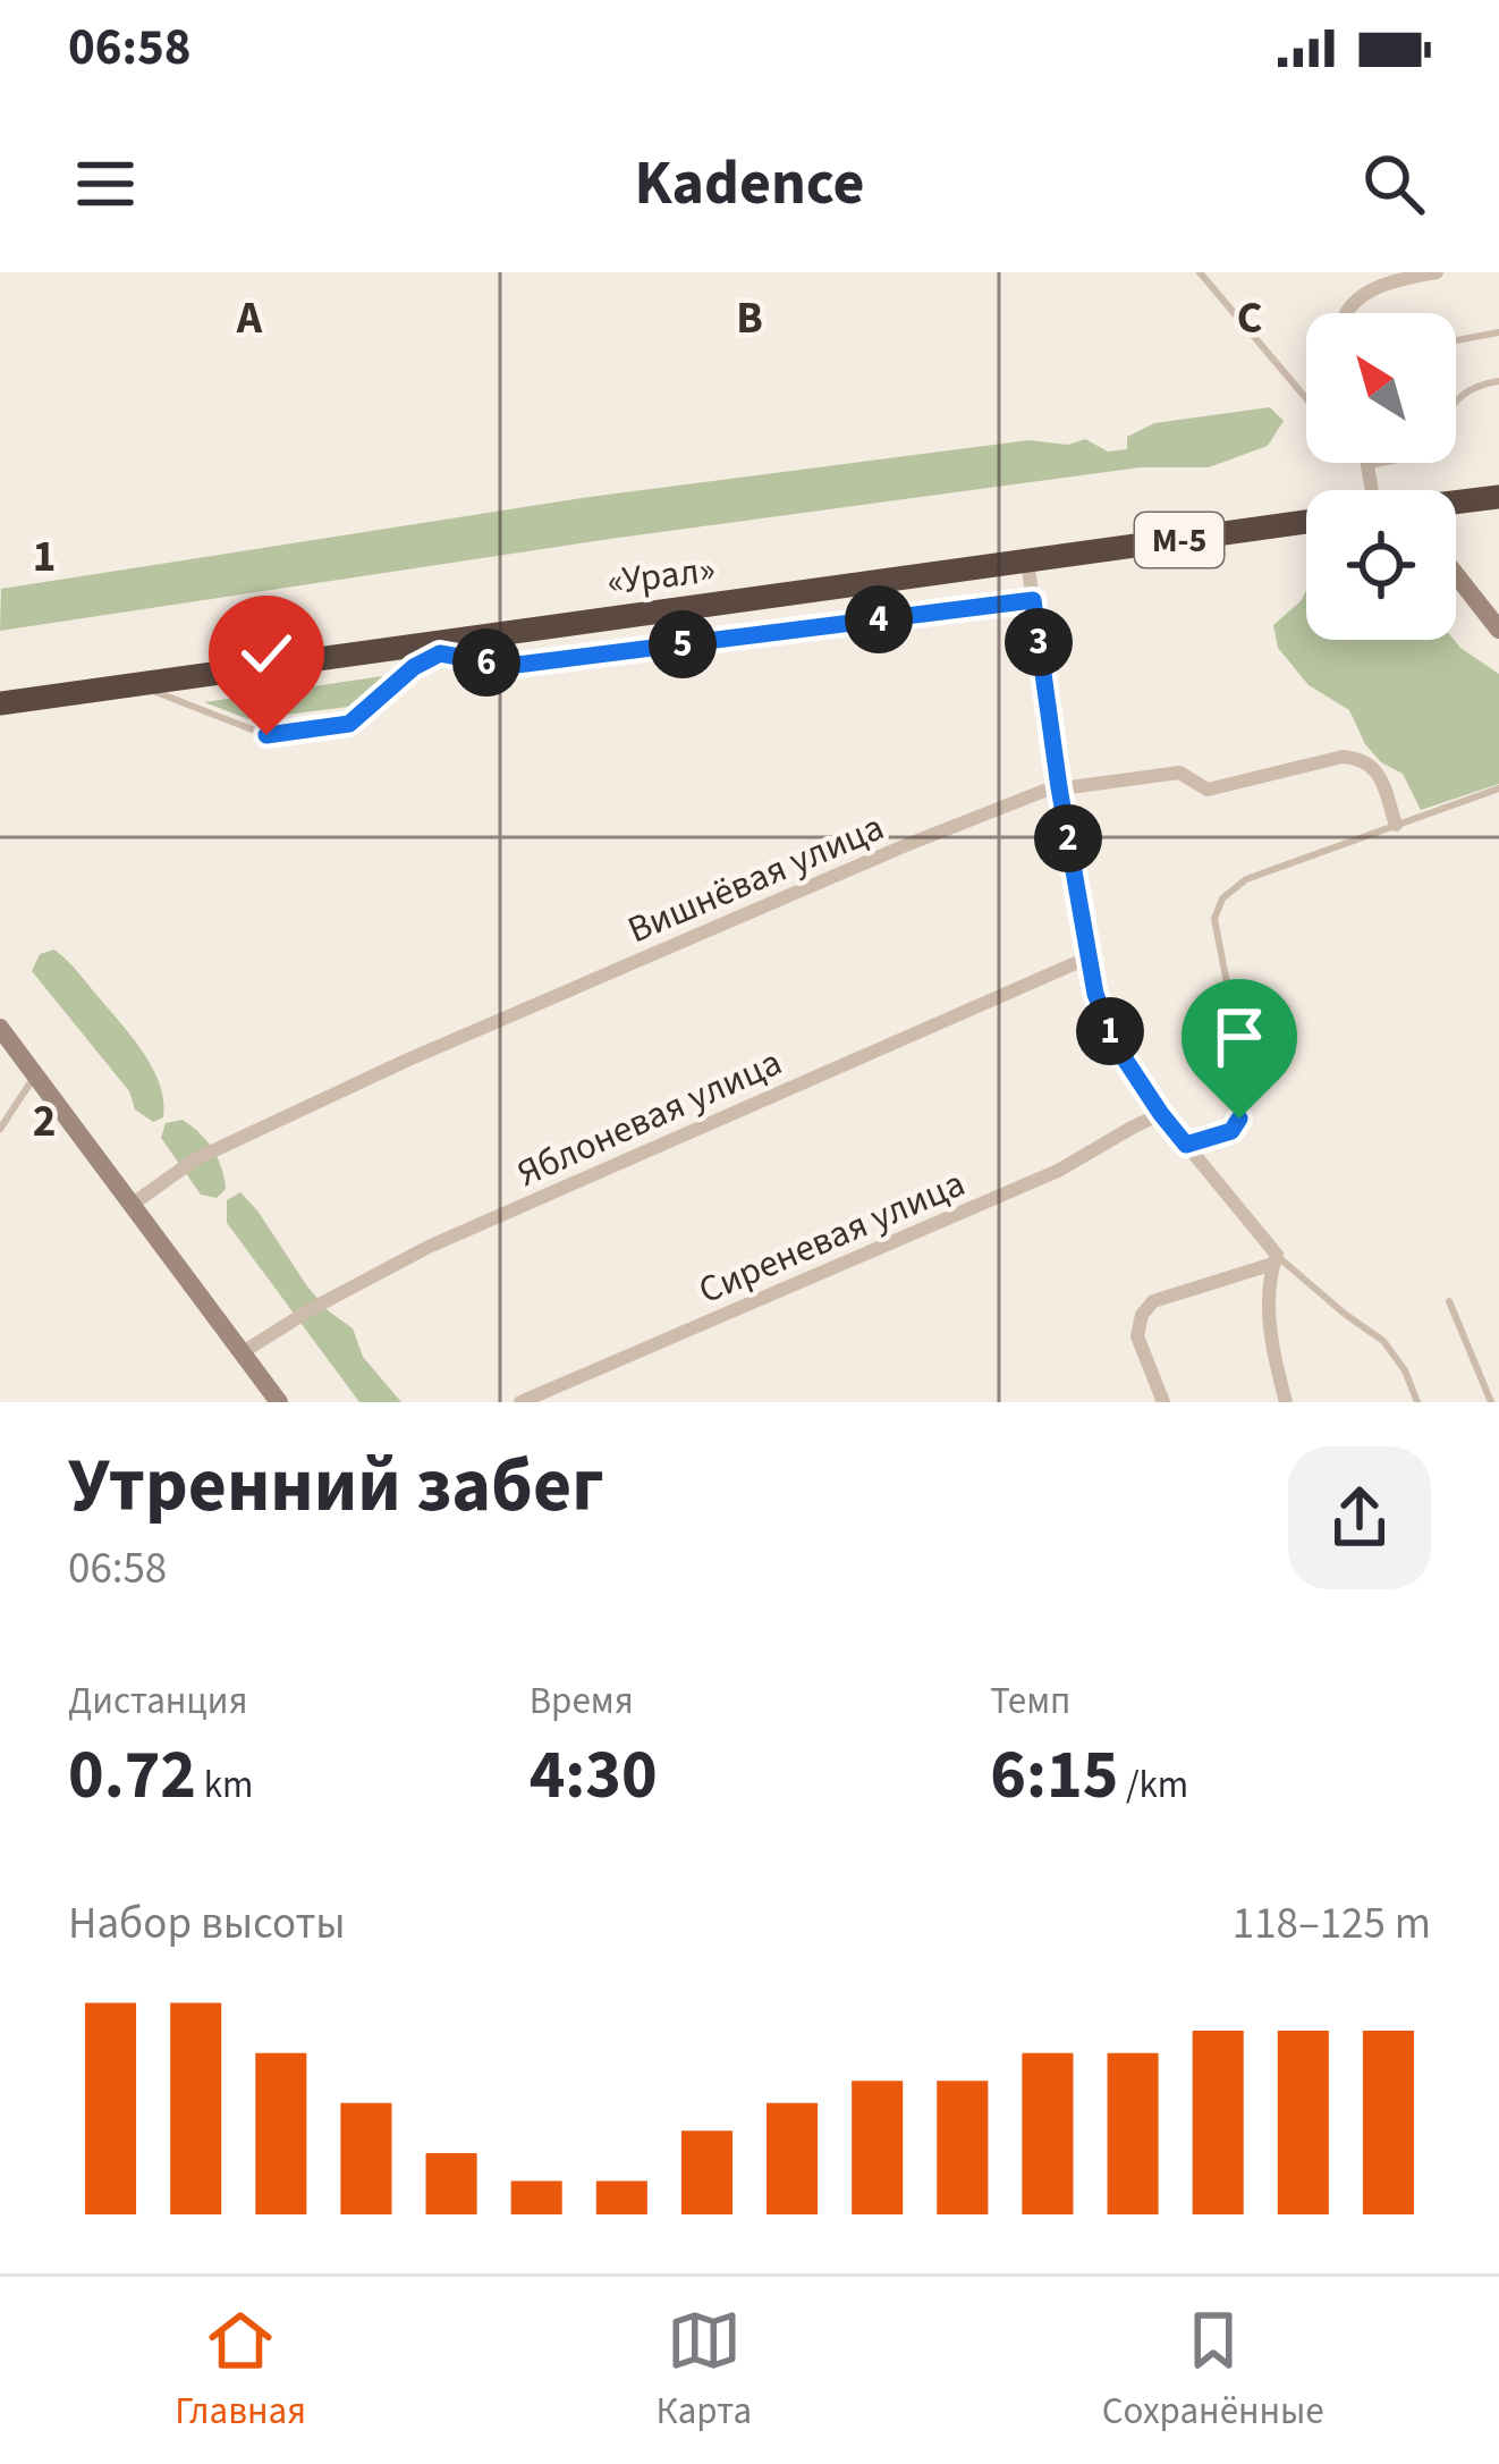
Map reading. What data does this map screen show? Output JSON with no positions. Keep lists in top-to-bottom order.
{
  "streets": {
    "highway": ["М-5", "«Урал»"],
    "street": ["Вишнёвая улица", "Яблоневая улица", "Сиреневая улица"]
  },
  "north": "top left",
  "page": {
    "status": "06:58",
    "header": "Kadence",
    "pins": [
      "4",
      "3",
      "5",
      "6",
      "2",
      "1"
    ],
    "heading": ["Утренний забег", "06:58"],
    "stats": [
      ["Дистанция", "0.72 km"],
      ["Время", "4:30"],
      ["Темп", "6:15 /km"]
    ],
    "chart": ["Набор высоты", "118–125 m"],
    "tabs": ["Главная", "Карта", "Сохранённые"]
  },
  "grid": {
    "columns": ["A", "B", "C"],
    "rows": ["1", "2"]
  }
}
